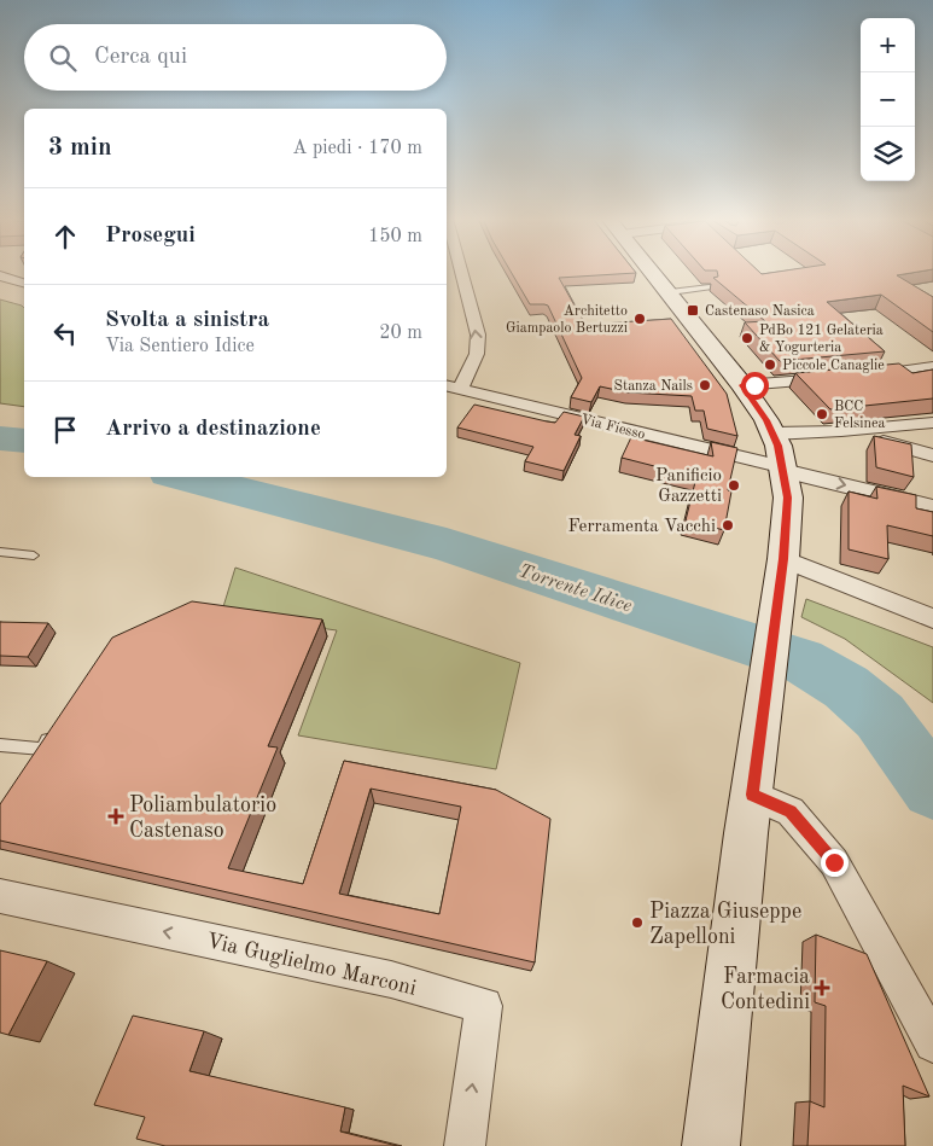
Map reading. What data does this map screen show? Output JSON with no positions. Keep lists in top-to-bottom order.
{
  "streets": {
    "street": ["Via Fiesso", "Via Guglielmo Marconi"]
  },
  "one_way": ["Via Guglielmo Marconi"],
  "water": ["Torrente Idice"],
  "places": {
    "transit": ["Castenaso Nasica"],
    "other": [
      "Architetto Giampaolo Bertuzzi",
      "PdBo 121 Gelateria & Yogurteria",
      "Piccole Canaglie",
      "Stanza Nails",
      "BCC Felsinea",
      "Panificio Gazzetti",
      "Ferramenta Vacchi",
      "Piazza Giuseppe Zapelloni"
    ],
    "health": ["Poliambulatorio Castenaso", "Farmacia Contedini"]
  },
  "page": {
    "map_buttons": ["+", "−"],
    "search": "Cerca qui",
    "heading": ["3 min", "A piedi · 170 m"],
    "list": [
      ["Prosegui", "150 m"],
      ["Svolta a sinistra", "Via Sentiero Idice", "20 m"],
      "Arrivo a destinazione"
    ]
  }
}
